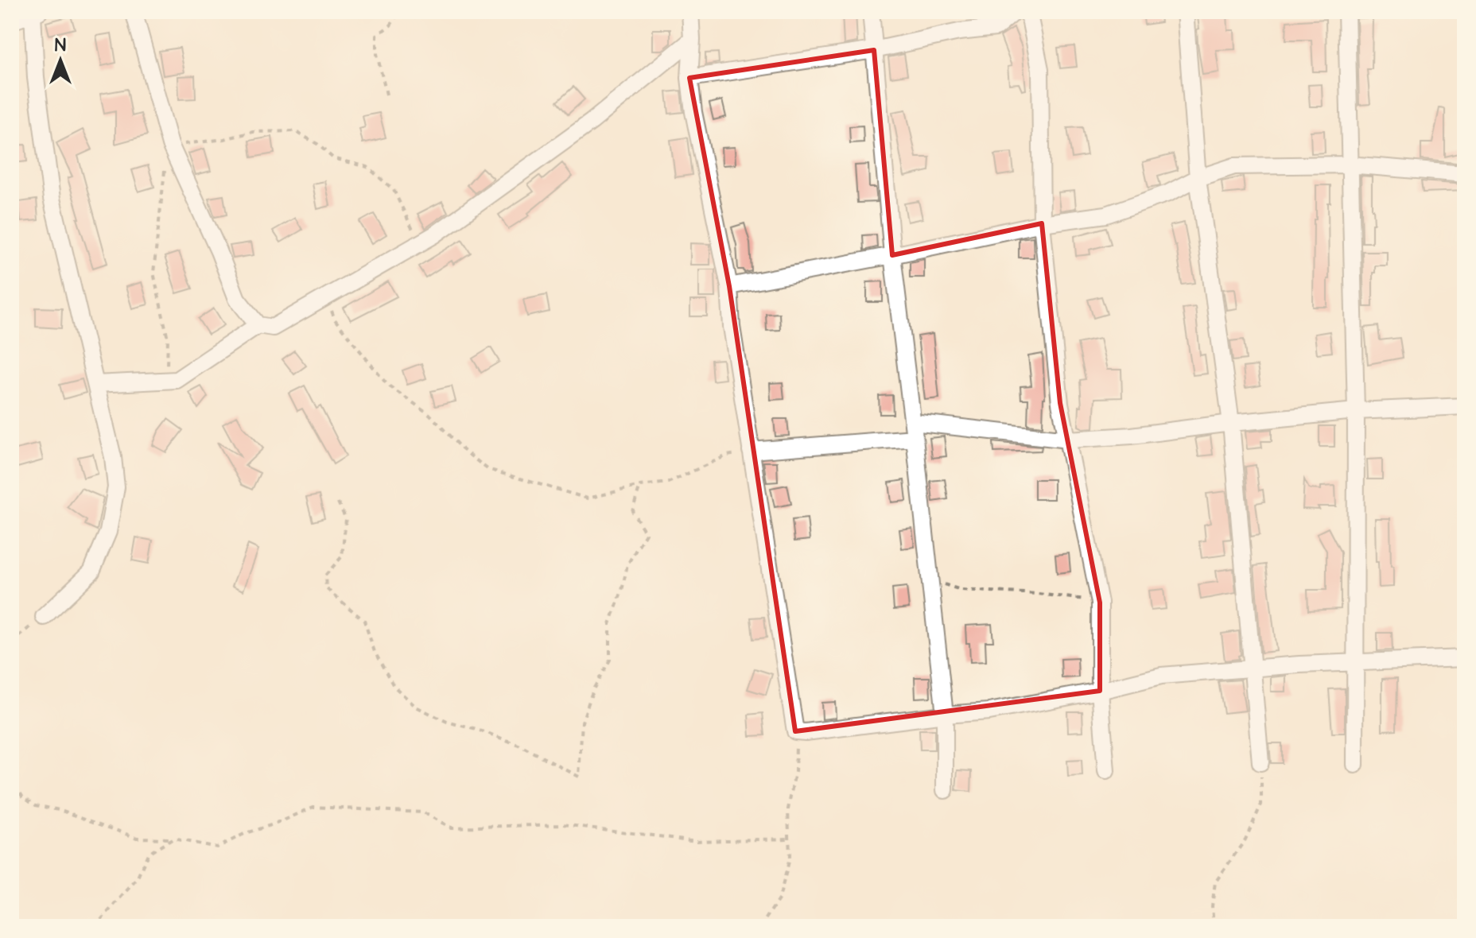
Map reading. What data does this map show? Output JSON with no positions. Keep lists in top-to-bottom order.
{
  "north": "top"
}
